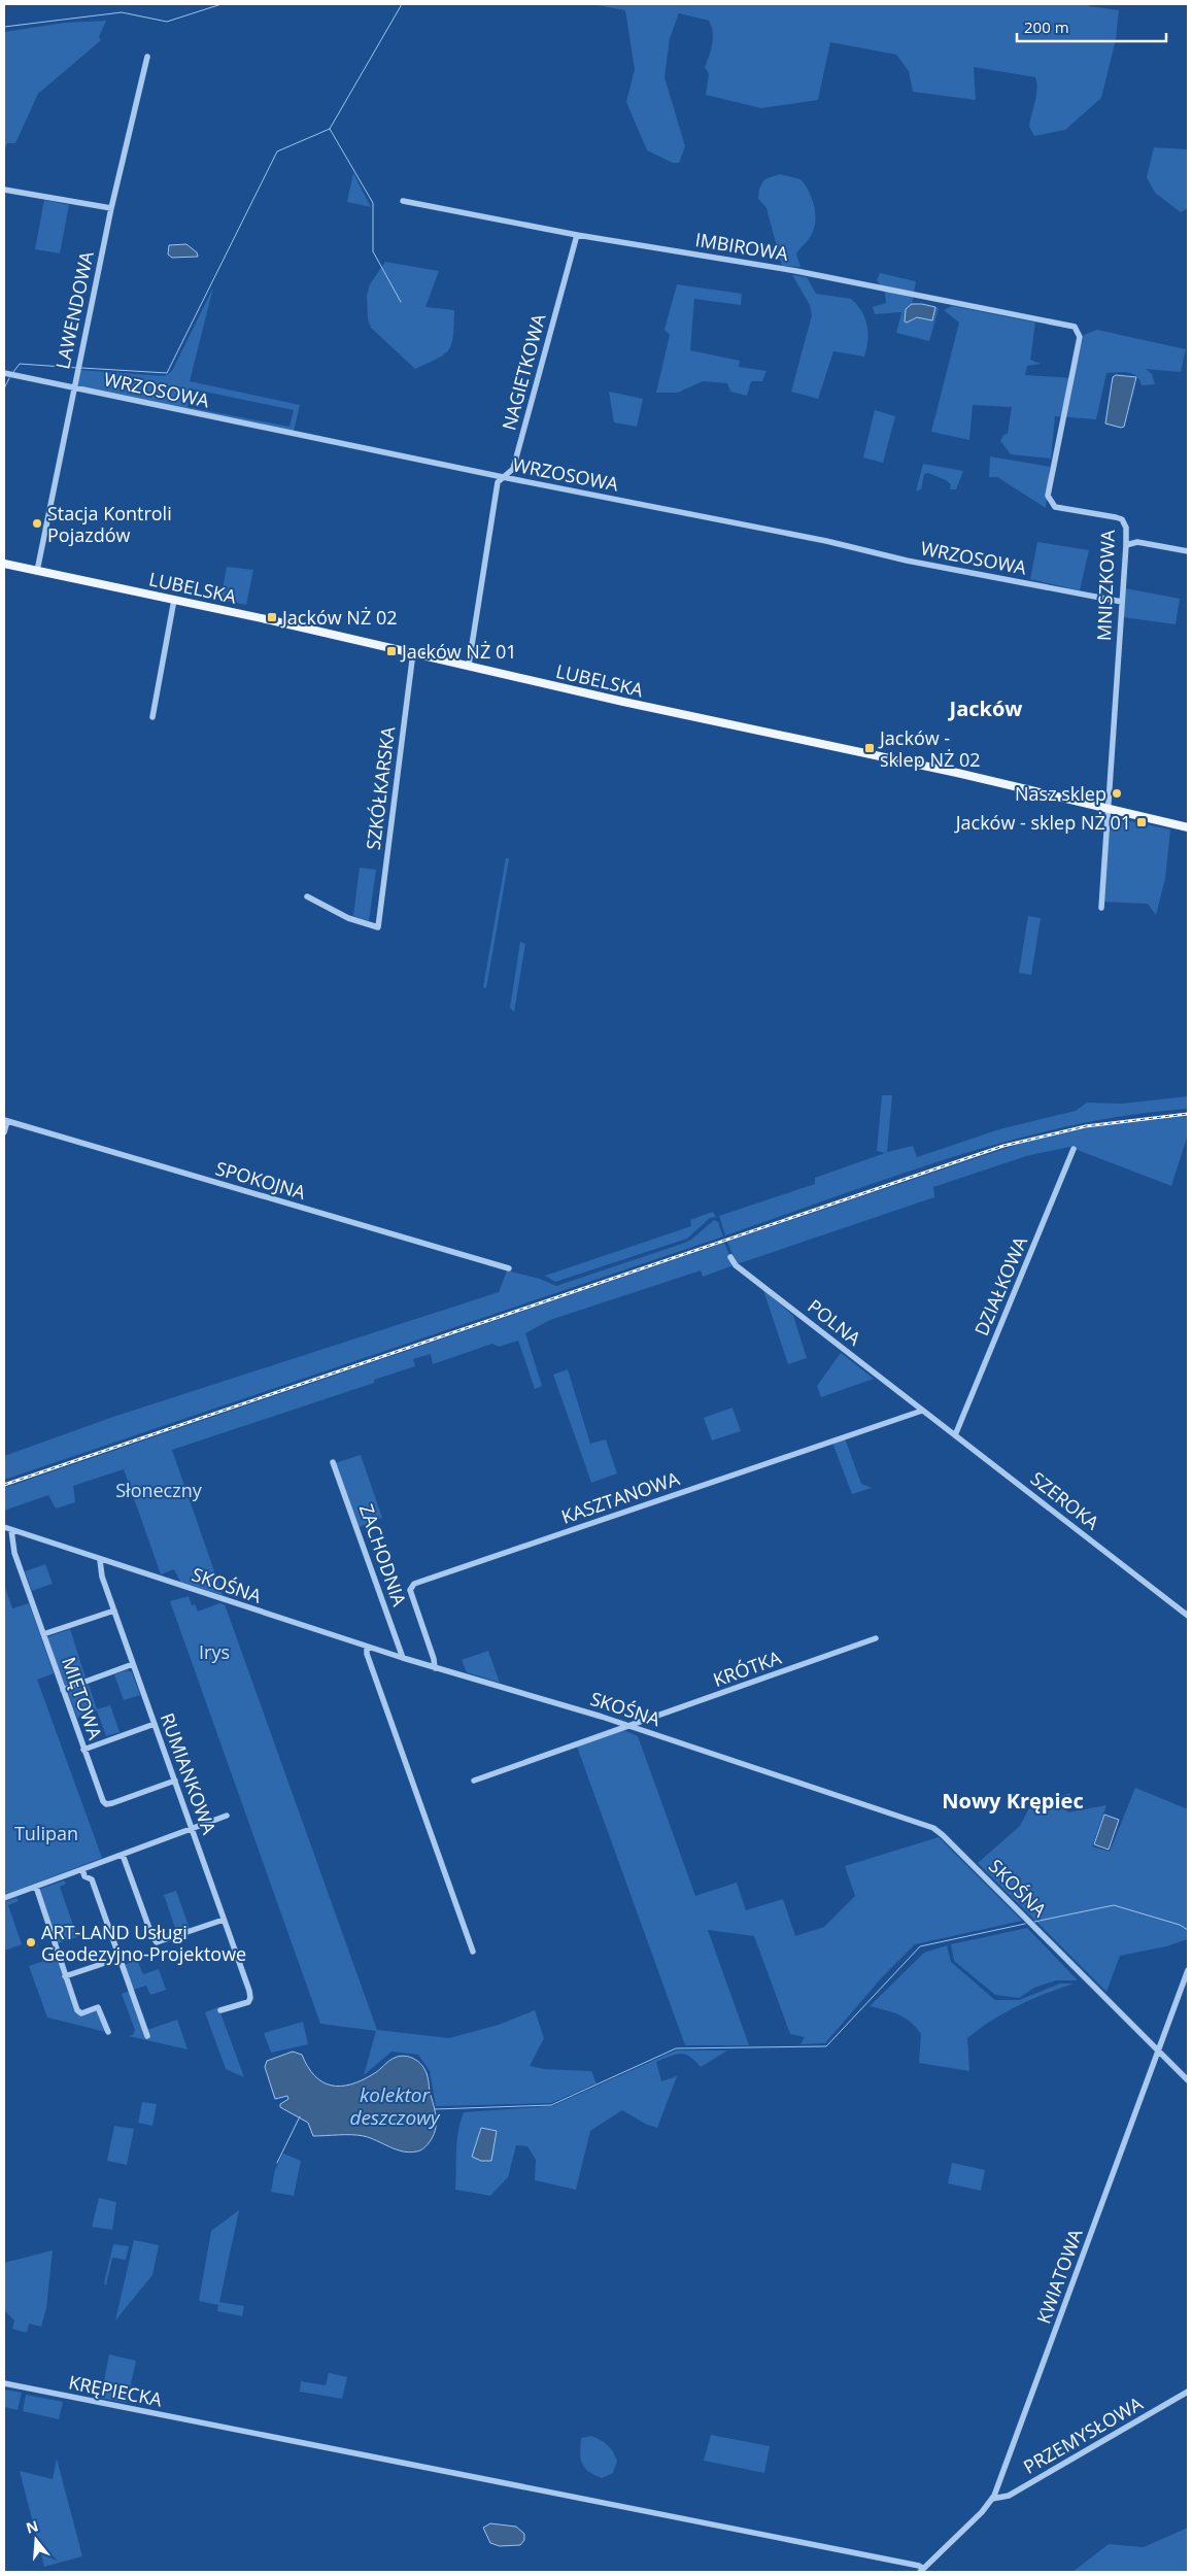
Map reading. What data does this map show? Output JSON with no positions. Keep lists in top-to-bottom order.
{
  "streets": {
    "main road": ["LUBELSKA"],
    "street": [
      "IMBIROWA",
      "LAWENDOWA",
      "NAGIETKOWA",
      "WRZOSOWA",
      "MNISZKOWA",
      "SZKÓŁKARSKA",
      "SPOKOJNA",
      "DZIAŁKOWA",
      "POLNA",
      "KASZTANOWA",
      "SZEROKA",
      "ZACHODNIA",
      "SKOŚNA",
      "KRÓTKA",
      "MIĘTOWA",
      "RUMIANKOWA",
      "KWIATOWA",
      "KRĘPIECKA",
      "PRZEMYSŁOWA"
    ]
  },
  "crossings": [
    ["IMBIROWA", "NAGIETKOWA"],
    ["IMBIROWA", "MNISZKOWA"],
    ["LAWENDOWA", "WRZOSOWA"],
    ["LAWENDOWA", "LUBELSKA"],
    ["NAGIETKOWA", "WRZOSOWA"],
    ["NAGIETKOWA", "LUBELSKA"],
    ["WRZOSOWA", "MNISZKOWA"],
    ["MNISZKOWA", "LUBELSKA"],
    ["LUBELSKA", "SZKÓŁKARSKA"],
    ["DZIAŁKOWA", "SZEROKA"],
    ["POLNA", "KASZTANOWA"],
    ["POLNA", "SZEROKA"],
    ["KASZTANOWA", "SZEROKA"],
    ["KASZTANOWA", "SKOŚNA"],
    ["ZACHODNIA", "SKOŚNA"],
    ["SKOŚNA", "KRÓTKA"],
    ["SKOŚNA", "MIĘTOWA"],
    ["SKOŚNA", "RUMIANKOWA"],
    ["SKOŚNA", "KWIATOWA"],
    ["MIĘTOWA", "RUMIANKOWA"],
    ["KWIATOWA", "KRĘPIECKA"],
    ["KWIATOWA", "PRZEMYSŁOWA"]
  ],
  "districts": ["Jacków", "Nowy Krępiec"],
  "water": ["kolektor deszczowy"],
  "parks": ["Słoneczny", "Irys", "Tulipan"],
  "places": {
    "other": ["Stacja Kontroli Pojazdów", "Nasz sklep", "ART-LAND Usługi Geodezyjno-Projektowe"],
    "transit": [
      "Jacków NŻ 02",
      "Jacków NŻ 01",
      "Jacków - sklep NŻ 02",
      "Jacków - sklep NŻ 01"
    ]
  },
  "scale_bar": "200 m",
  "north": "top"
}
